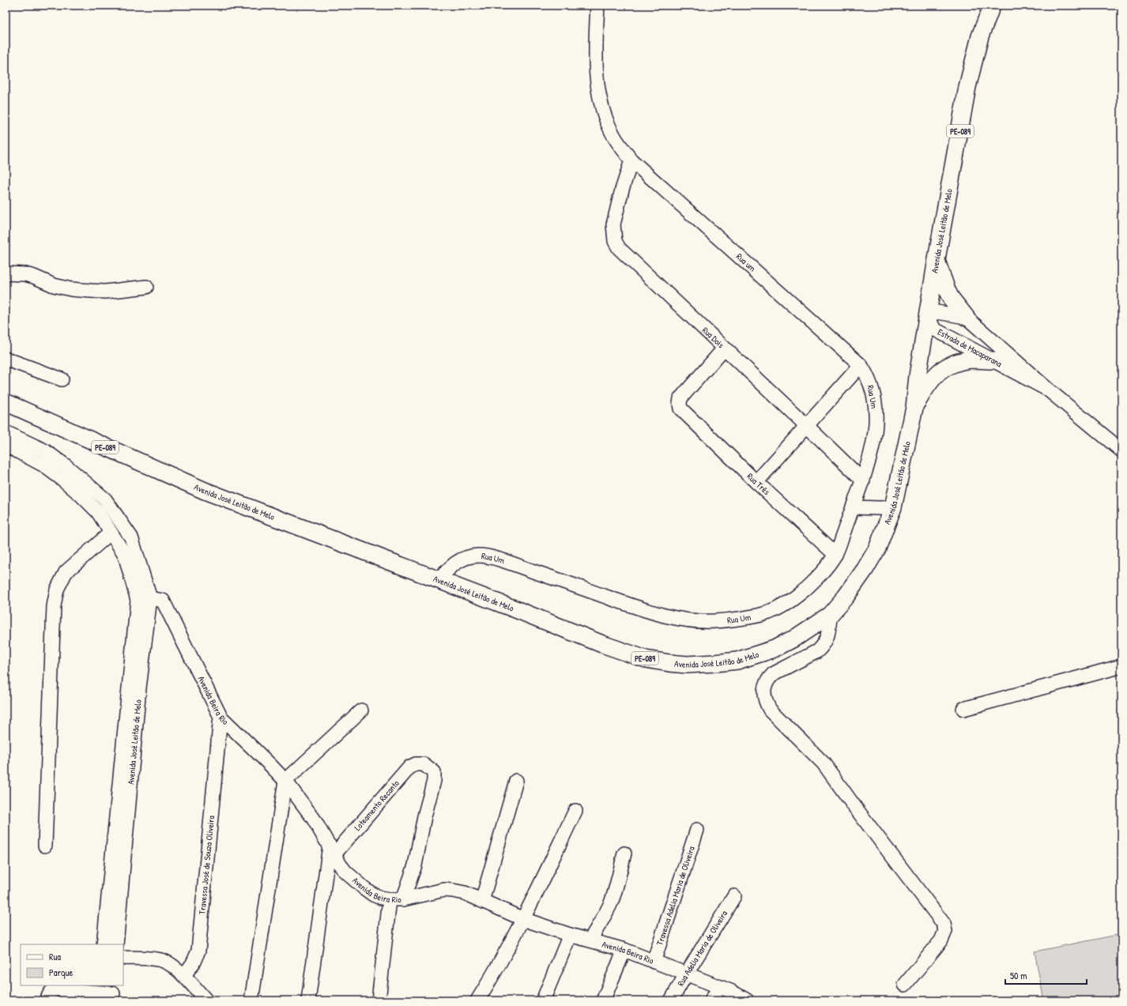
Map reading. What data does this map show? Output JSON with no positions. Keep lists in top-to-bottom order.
{
  "streets": {
    "main road": ["PE-089", "Avenida José Leitão de Melo"],
    "street": [
      "Rua um",
      "Rua Dois",
      "Estrada de Macaparana",
      "Rua Um",
      "Rua Três",
      "Avenida Beira Rio",
      "Loteamento Recanto",
      "Travessa José de Souza Oliveira",
      "Travessa Adelia Maria de Oliveira",
      "Rua Adelia Maria de Oliveira"
    ]
  },
  "crossings": [
    ["Avenida José Leitão de Melo", "Estrada de Macaparana"],
    ["Avenida José Leitão de Melo", "Rua Um"],
    ["Avenida José Leitão de Melo", "Avenida Beira Rio"],
    ["Rua um", "Rua Dois"],
    ["Rua um", "Rua Um"],
    ["Rua Dois", "Rua Um"],
    ["Rua Dois", "Rua Três"],
    ["Rua Um", "Rua Três"],
    ["Avenida Beira Rio", "Loteamento Recanto"],
    ["Avenida Beira Rio", "Travessa José de Souza Oliveira"],
    ["Avenida Beira Rio", "Travessa Adelia Maria de Oliveira"],
    ["Avenida Beira Rio", "Rua Adelia Maria de Oliveira"]
  ],
  "legend": ["Rua", "Parque"],
  "scale_bar": "50 m"
}
